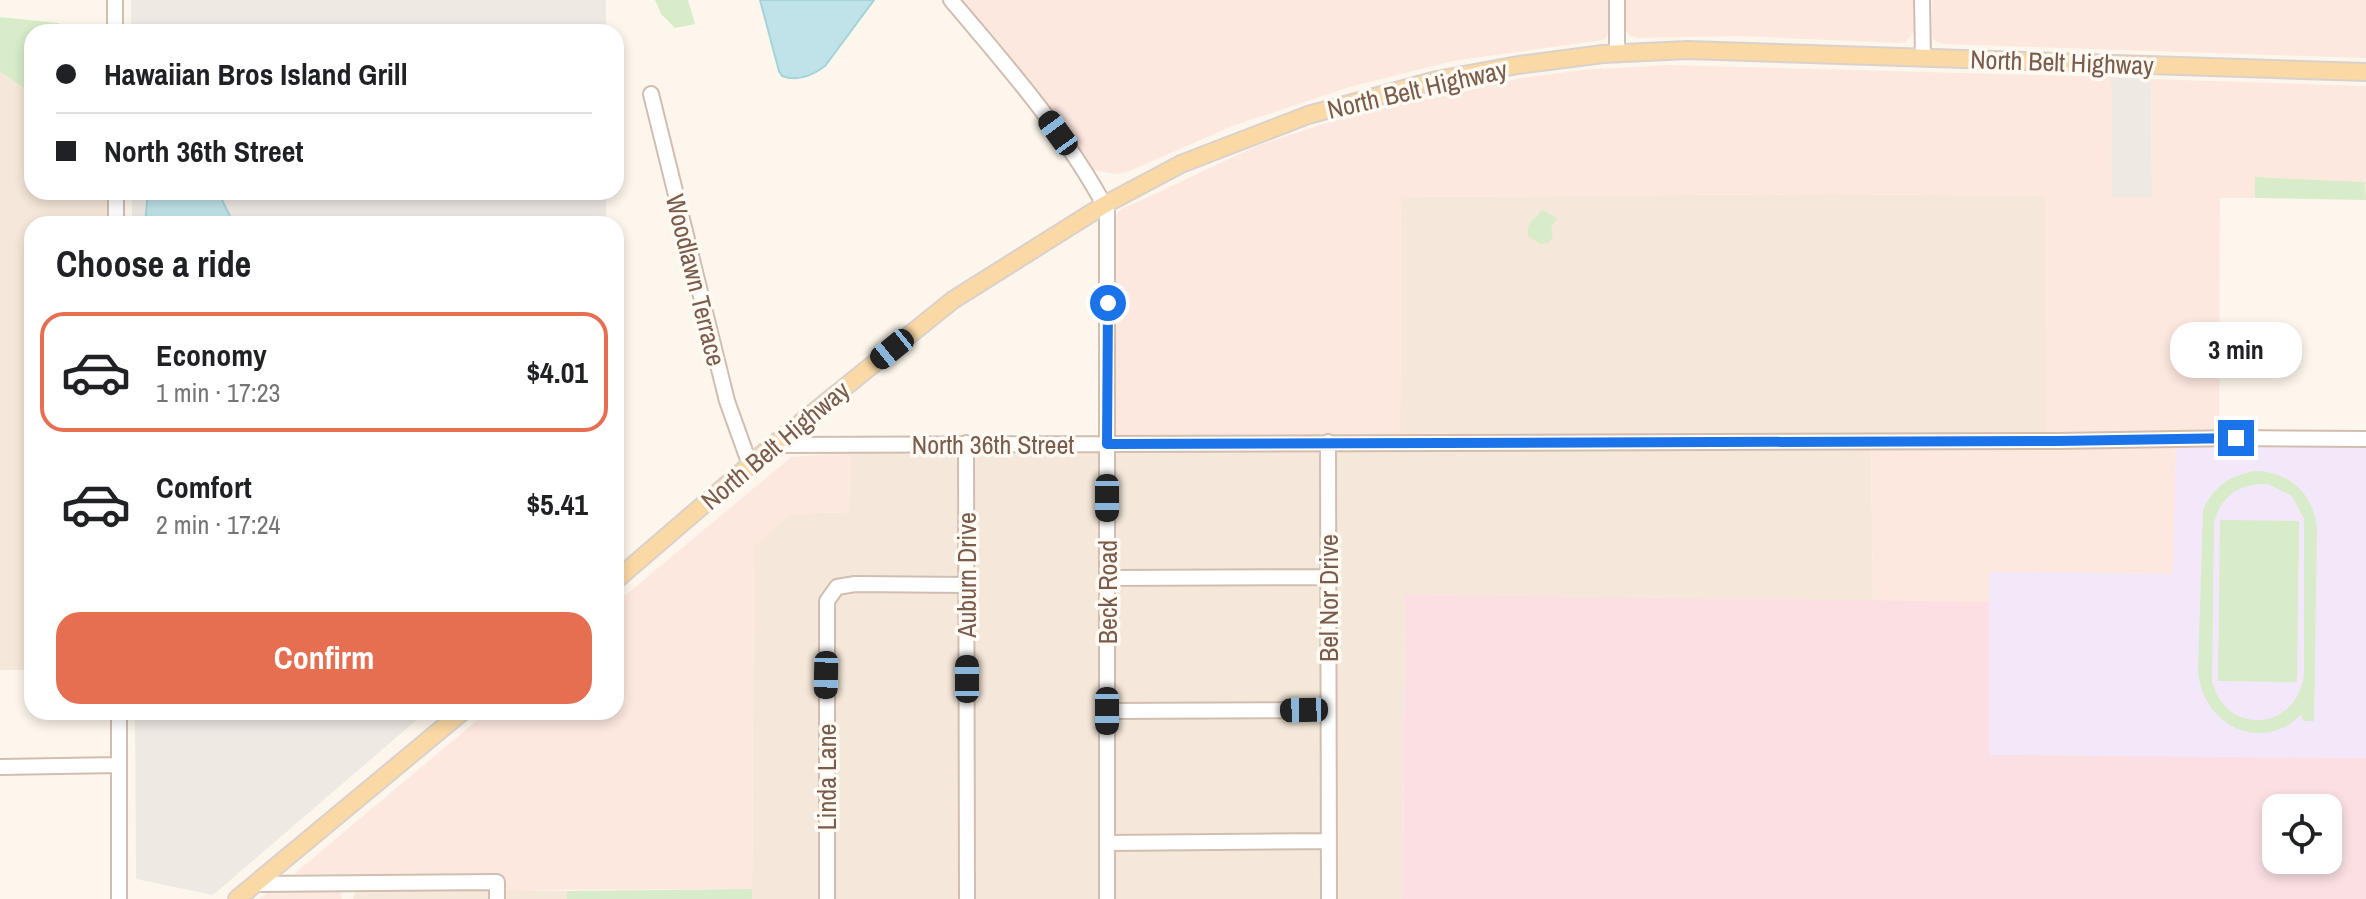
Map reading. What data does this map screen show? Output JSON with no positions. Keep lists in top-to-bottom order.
{
  "streets": {
    "main road": ["North Belt Highway"],
    "street": [
      "Woodlawn Terrace",
      "North 36th Street",
      "Auburn Drive",
      "Beck Road",
      "Bel Nor Drive",
      "Linda Lane"
    ]
  },
  "crossings": [
    ["North Belt Highway", "Woodlawn Terrace"],
    ["North Belt Highway", "North 36th Street"],
    ["North Belt Highway", "Beck Road"],
    ["North 36th Street", "Auburn Drive"],
    ["North 36th Street", "Beck Road"],
    ["North 36th Street", "Bel Nor Drive"],
    ["Auburn Drive", "Linda Lane"]
  ],
  "page": {
    "banner": ["Hawaiian Bros Island Grill", "North 36th Street"],
    "heading": "Choose a ride",
    "list": [
      {
        "name": "Economy",
        "note": "1 min · 17:23",
        "value": "$4.01"
      },
      {
        "name": "Comfort",
        "note": "2 min · 17:24",
        "value": "$5.41"
      }
    ],
    "bubble": "3 min",
    "buttons": "Confirm"
  }
}
